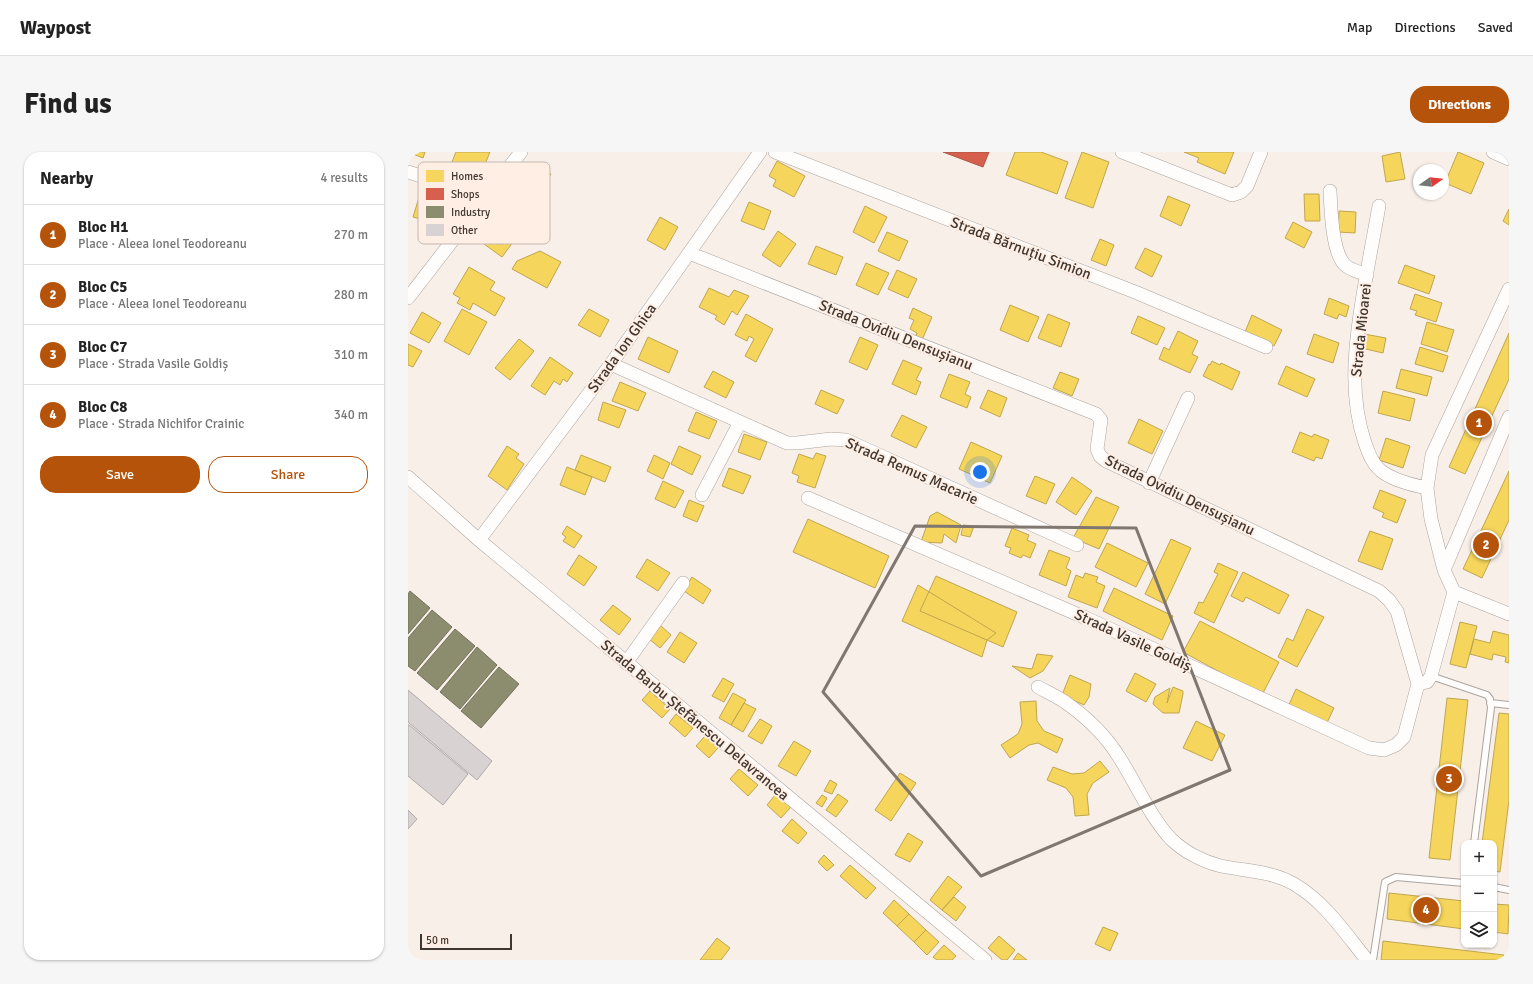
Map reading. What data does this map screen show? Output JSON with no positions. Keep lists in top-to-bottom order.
{
  "streets": {
    "street": [
      "Strada Bărnuțiu Simion",
      "Strada Mioarei",
      "Strada Ovidiu Densușianu",
      "Strada Ion Ghica",
      "Strada Remus Macarie",
      "Strada Vasile Goldiș",
      "Strada Barbu Ștefănescu Delavrancea"
    ]
  },
  "crossings": [
    ["Strada Ovidiu Densușianu", "Strada Ion Ghica"],
    ["Strada Ovidiu Densușianu", "Strada Vasile Goldiș"],
    ["Strada Ion Ghica", "Strada Remus Macarie"],
    ["Strada Ion Ghica", "Strada Barbu Ștefănescu Delavrancea"]
  ],
  "legend": [
    "Homes",
    "Shops",
    "Industry",
    "Other"
  ],
  "scale_bar": "50 m",
  "north": "right",
  "page": {
    "header": "Waypost",
    "nav": ["Map", "Directions", "Saved"],
    "buttons": [
      "Directions",
      ["Save", "Share"]
    ],
    "title": "Find us",
    "heading": ["Nearby", "4 results"],
    "list": [
      {
        "mark": "1",
        "name": "Bloc H1",
        "note": "Place · Aleea Ionel Teodoreanu",
        "value": "270 m"
      },
      {
        "mark": "2",
        "name": "Bloc C5",
        "note": "Place · Aleea Ionel Teodoreanu",
        "value": "280 m"
      },
      {
        "mark": "3",
        "name": "Bloc C7",
        "note": "Place · Strada Vasile Goldiș",
        "value": "310 m"
      },
      {
        "mark": "4",
        "name": "Bloc C8",
        "note": "Place · Strada Nichifor Crainic",
        "value": "340 m"
      }
    ],
    "pins": [
      "1",
      "2",
      "3",
      "4"
    ],
    "map_buttons": ["+", "−"],
    "scale": "50 m"
  }
}
